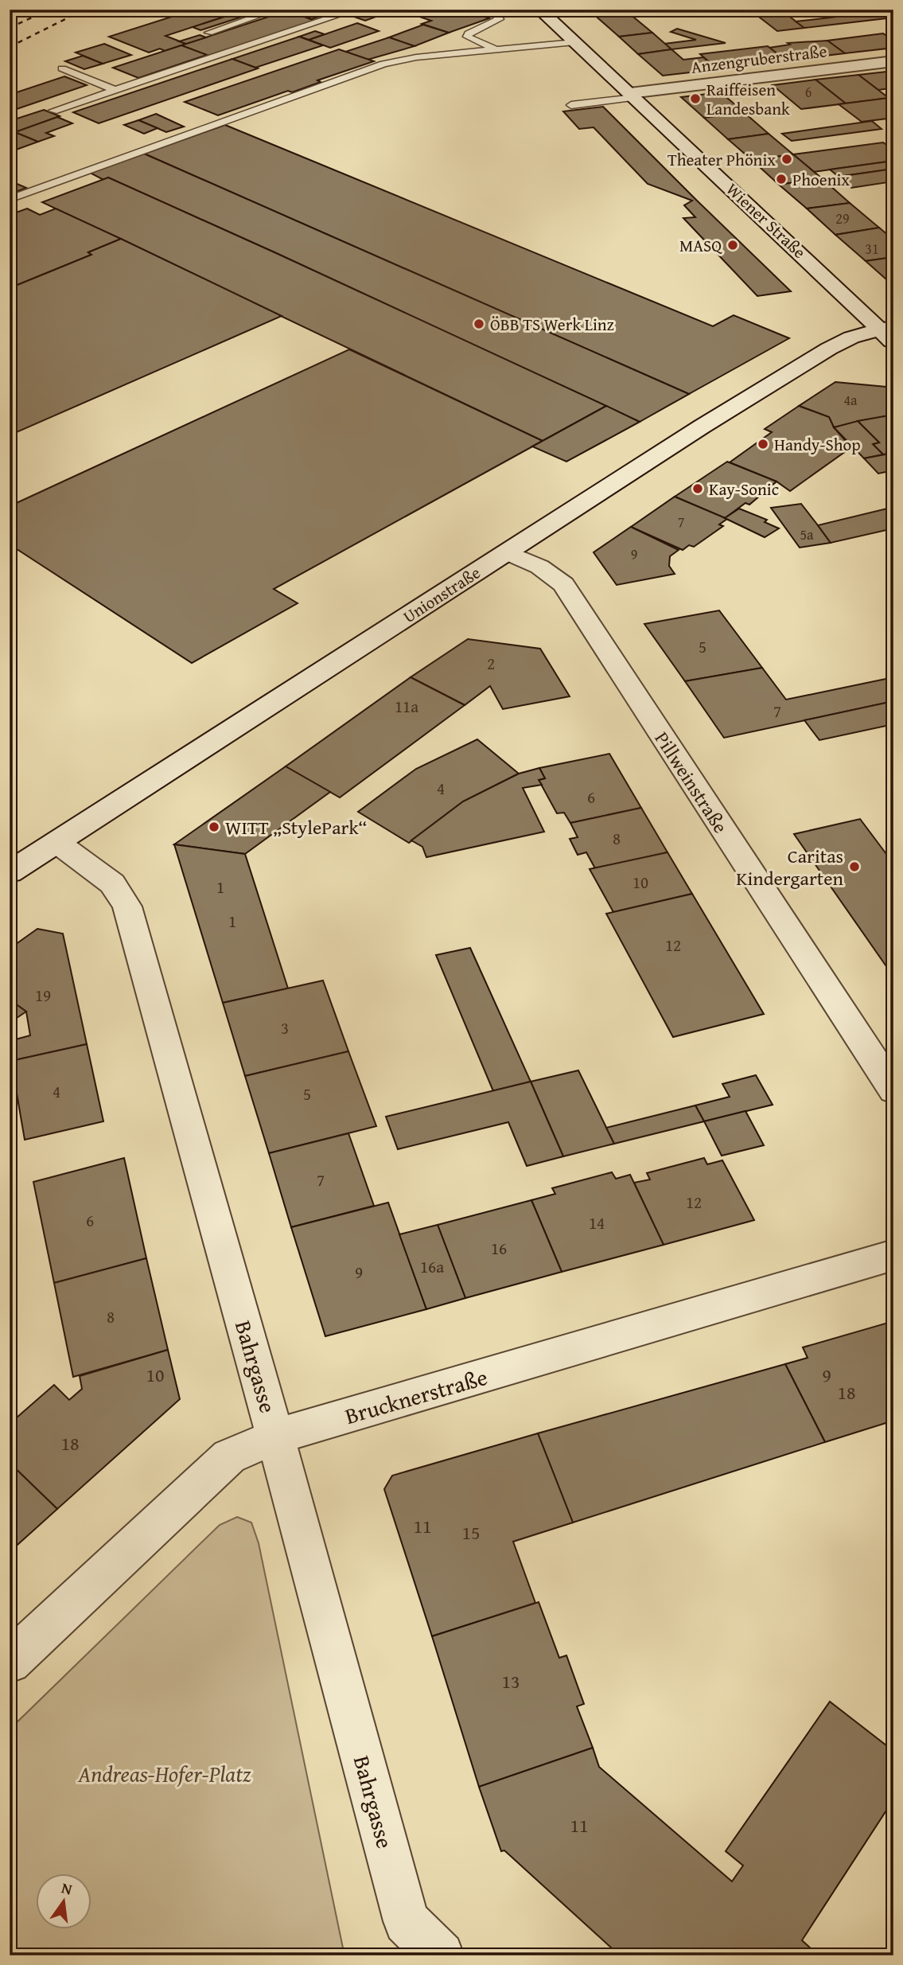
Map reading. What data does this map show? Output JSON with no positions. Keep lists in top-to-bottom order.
{
  "streets": {
    "street": [
      "Anzengruberstraße",
      "Wiener Straße",
      "Unionstraße",
      "Pillweinstraße",
      "Bahrgasse",
      "Brucknerstraße"
    ]
  },
  "crossings": [
    ["Anzengruberstraße", "Wiener Straße"],
    ["Wiener Straße", "Unionstraße"],
    ["Unionstraße", "Pillweinstraße"],
    ["Unionstraße", "Bahrgasse"],
    ["Bahrgasse", "Brucknerstraße"]
  ],
  "parks": ["Andreas-Hofer-Platz"],
  "places": [
    "Raiffeisen Landesbank",
    "Theater Phönix",
    "Phoenix",
    "MASQ",
    "ÖBB TS Werk Linz",
    "Handy-Shop",
    "Kay-Sonic",
    "WITT „StylePark“",
    "Caritas Kindergarten"
  ],
  "house_numbers": [
    "6",
    "29",
    "31",
    "4a",
    "7",
    "5a",
    "9",
    "5",
    "2",
    "11a",
    "7",
    "4",
    "6",
    "8",
    "10",
    "1",
    "1",
    "12",
    "19",
    "3",
    "4",
    "5",
    "7",
    "12",
    "6",
    "14",
    "16",
    "16a",
    "9",
    "8",
    "10",
    "9",
    "18",
    "18",
    "11",
    "15",
    "13",
    "11"
  ],
  "north": "top"
}
